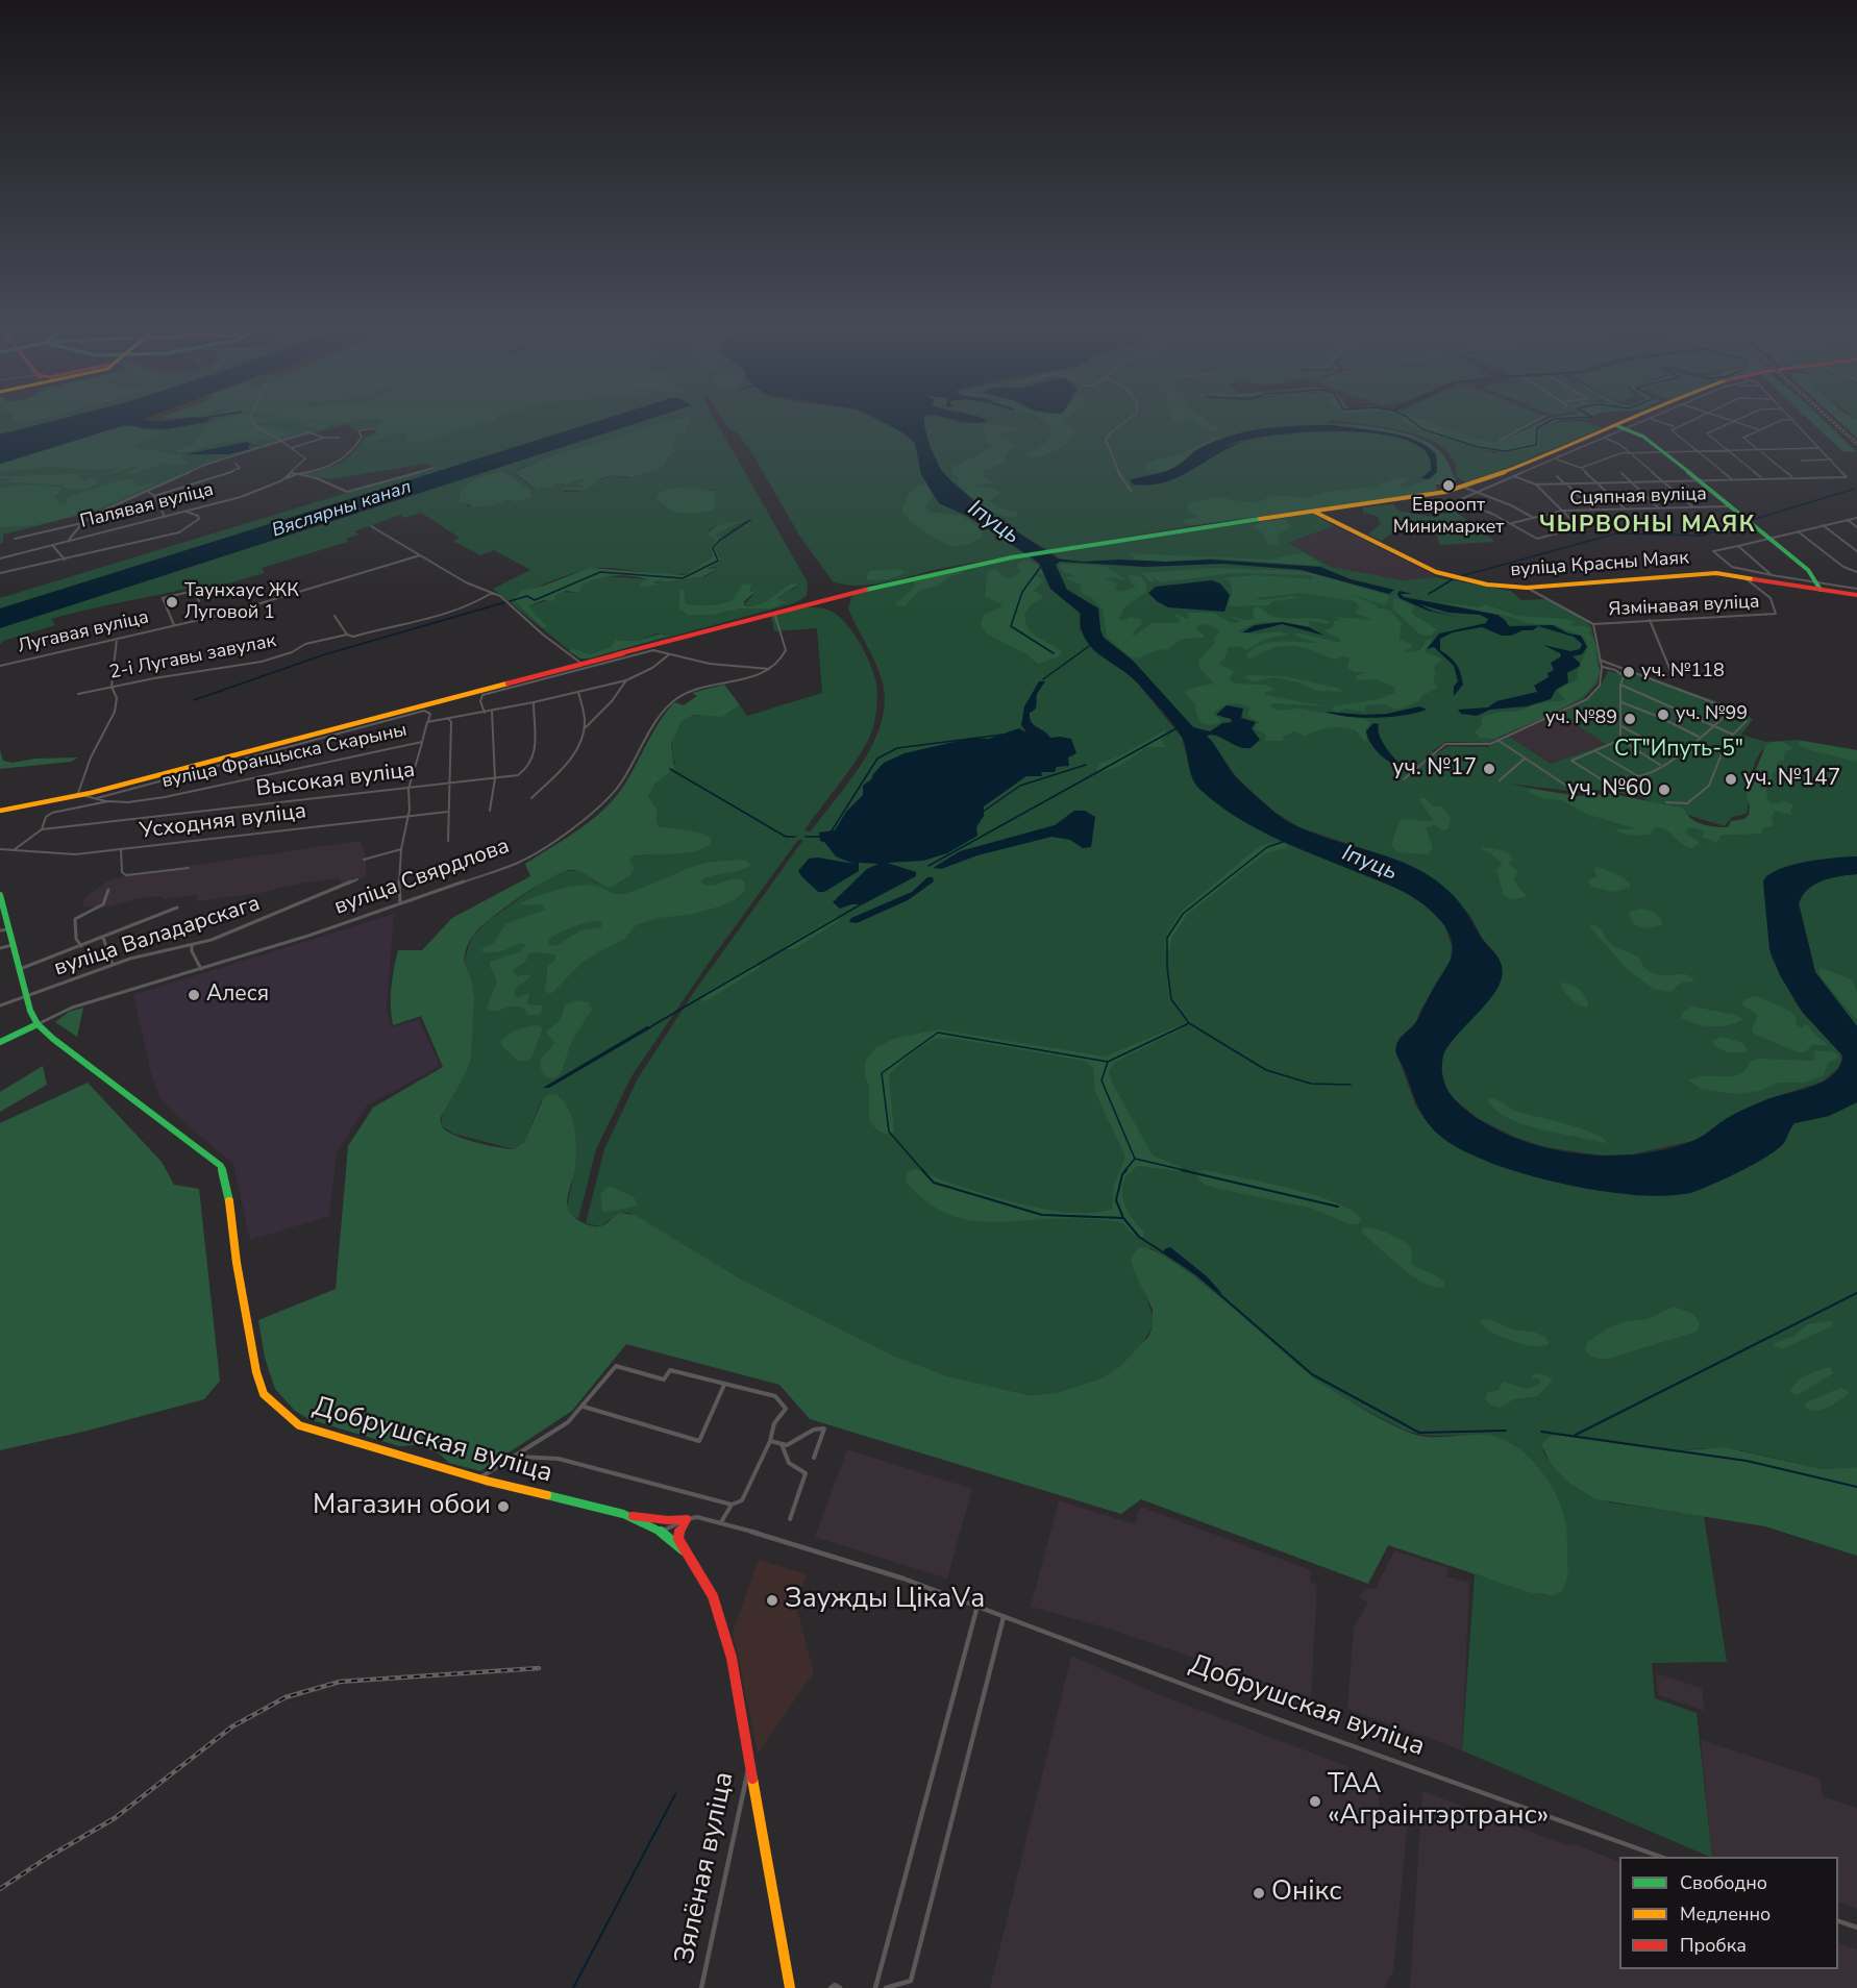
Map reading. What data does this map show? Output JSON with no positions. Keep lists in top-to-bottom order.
{
  "streets": {
    "street": [
      "Сцяпная вуліца",
      "Палявая вуліца",
      "вуліца Красны Маяк",
      "Язмінавая вуліца",
      "Лугавая вуліца",
      "2-і Лугавы завулак",
      "вуліца Францыска Скарыны",
      "Высокая вуліца",
      "Усходняя вуліца",
      "вуліца Свярдлова",
      "вуліца Валадарскага",
      "Добрушская вуліца",
      "Зялёная вуліца"
    ]
  },
  "crossings": [
    ["вуліца Красны Маяк", "Язмінавая вуліца"],
    ["вуліца Францыска Скарыны", "Высокая вуліца"],
    ["вуліца Свярдлова", "Добрушская вуліца"]
  ],
  "districts": ["ЧЫРВОНЫ МАЯК"],
  "water": ["Вяслярны канал", "Іпуць"],
  "parks": ["СТ\"Ипуть-5\""],
  "places": [
    "Евроопт Минимаркет",
    "Таунхаус ЖК Луговой 1",
    "уч. №118",
    "уч. №99",
    "уч. №89",
    "уч. №17",
    "уч. №147",
    "уч. №60",
    "Алеся",
    "Магазин обои",
    "Заужды ЦікаVа",
    "ТАА «Аграінтэртранс»",
    "Онікс"
  ],
  "legend": ["Свободно", "Медленно", "Пробка"]
}
